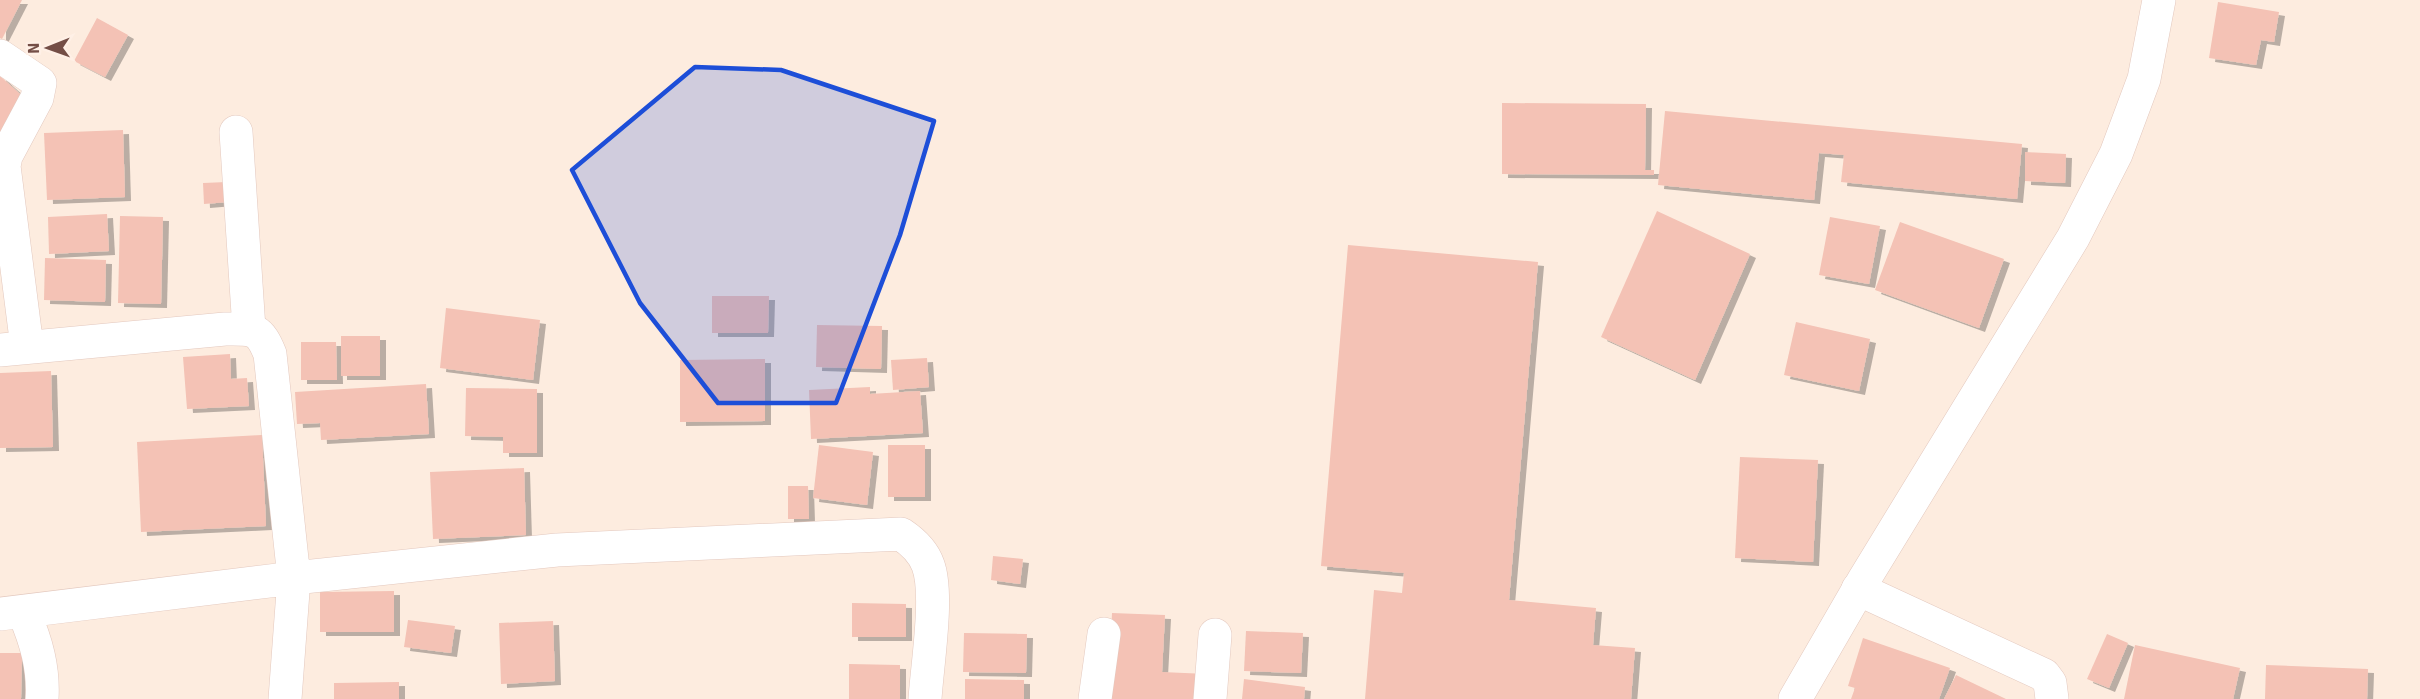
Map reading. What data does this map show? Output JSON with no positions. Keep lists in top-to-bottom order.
{
  "north": "left"
}
